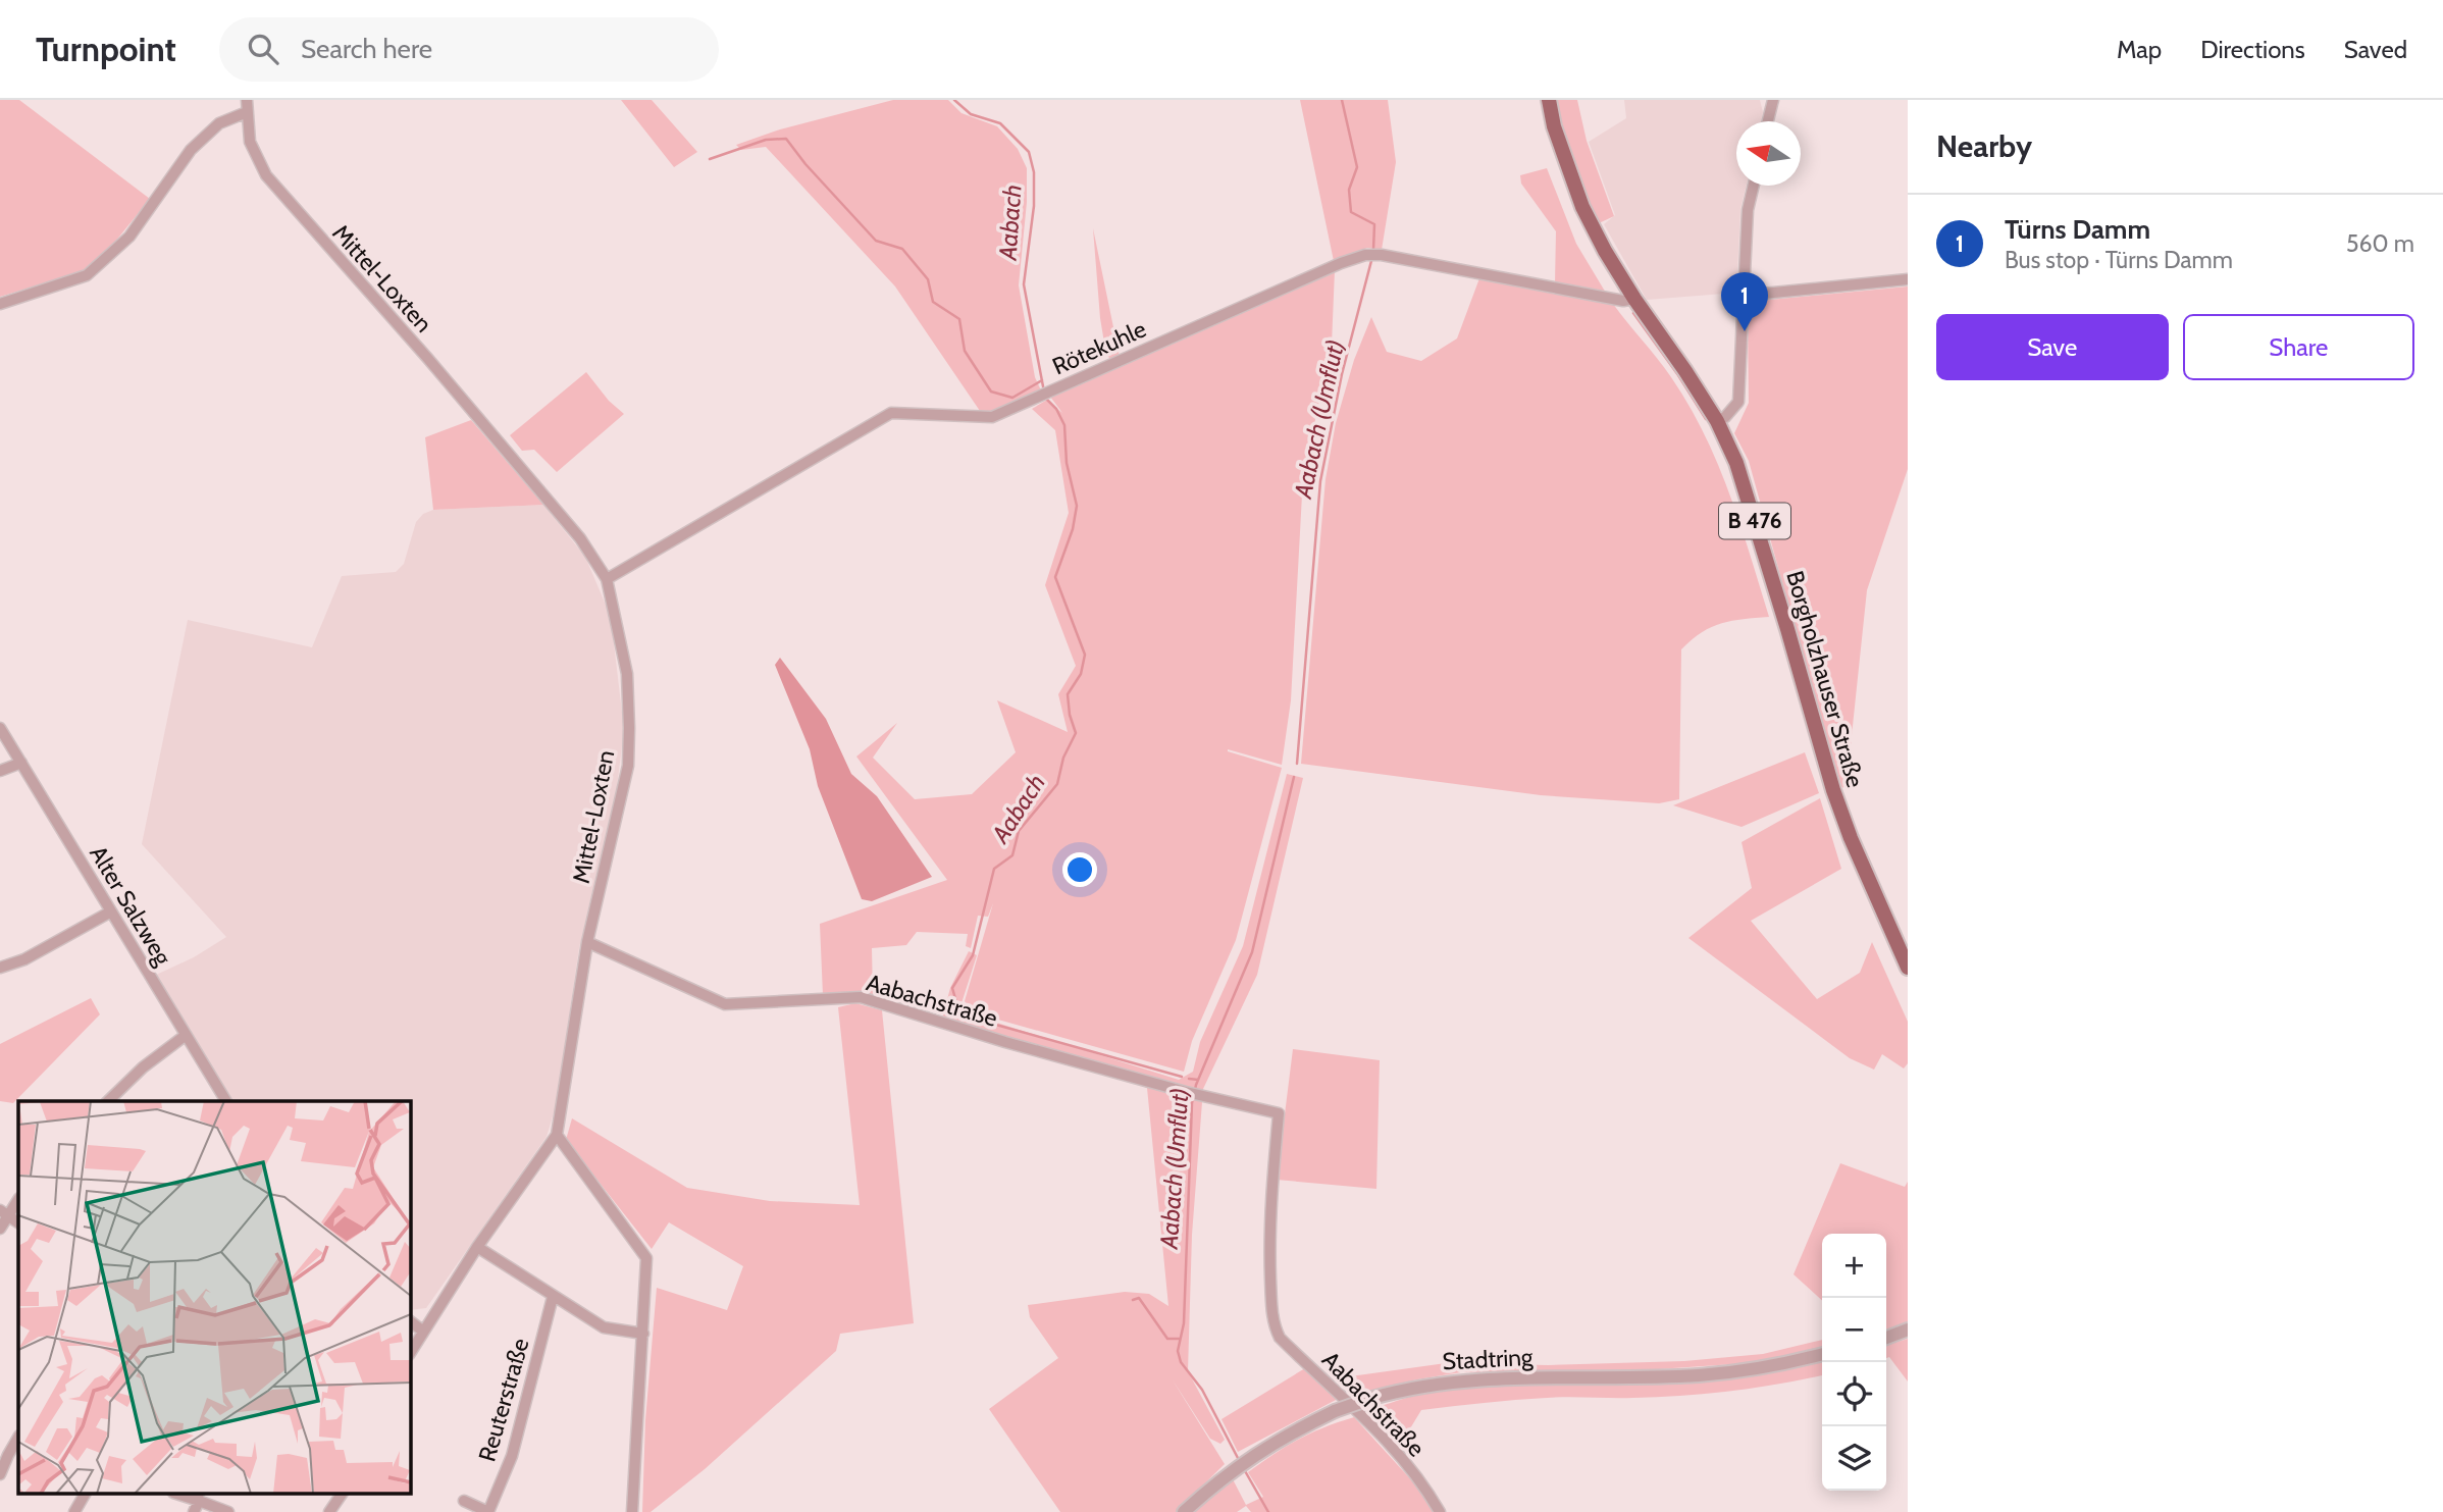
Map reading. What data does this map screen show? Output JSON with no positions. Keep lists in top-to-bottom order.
{
  "streets": {
    "main road": ["B 476", "Borgholzhauser Straße"],
    "street": [
      "Mittel-Loxten",
      "Rötekuhle",
      "Alter Salzweg",
      "Aabachstraße",
      "Stadtring",
      "Reuterstraße"
    ]
  },
  "crossings": [
    ["Mittel-Loxten", "Rötekuhle"],
    ["Mittel-Loxten", "Aabachstraße"],
    ["Rötekuhle", "Borgholzhauser Straße"]
  ],
  "water": ["Aabach", "Aabach (Umflut)"],
  "north": "left",
  "page": {
    "header": "Turnpoint",
    "search": "Search here",
    "nav": ["Map", "Directions", "Saved"],
    "heading": "Nearby",
    "list": [
      {
        "mark": "1",
        "name": "Türns Damm",
        "note": "Bus stop · Türns Damm",
        "value": "560 m"
      }
    ],
    "pins": "1",
    "buttons": ["Save", "Share"],
    "map_buttons": ["+", "−"]
  }
}
